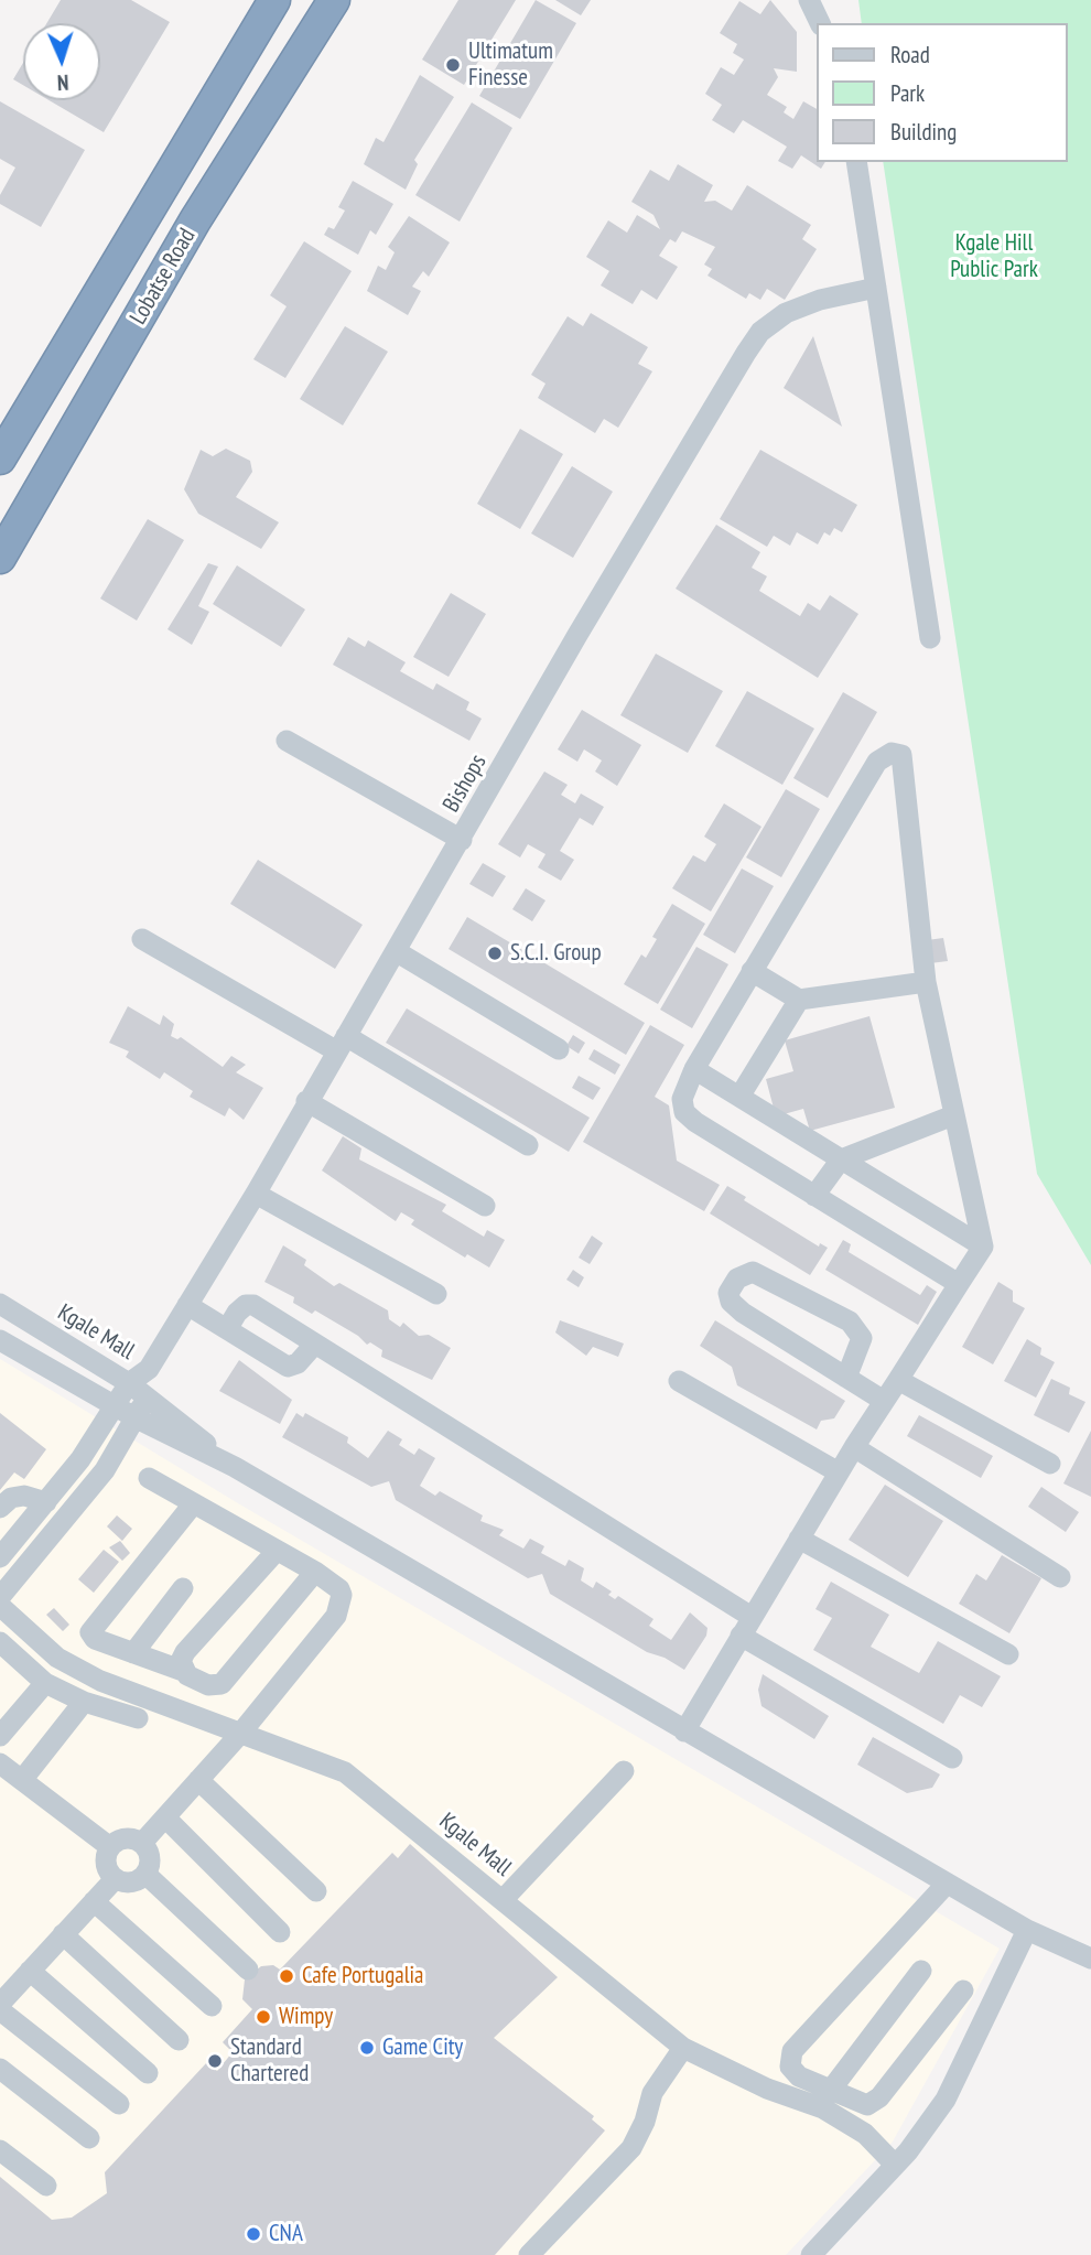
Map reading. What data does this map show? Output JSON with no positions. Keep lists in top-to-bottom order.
{
  "streets": {
    "highway": ["Lobatse Road"],
    "street": ["Bishops", "Kgale Mall"]
  },
  "crossings": [
    ["Bishops", "Kgale Mall"]
  ],
  "parks": ["Kgale Hill Public Park"],
  "places": [
    "Ultimatum Finesse",
    "S.C.I. Group",
    "Cafe Portugalia",
    "Wimpy",
    "Game City",
    "Standard Chartered",
    "CNA"
  ],
  "legend": ["Road", "Park", "Building"],
  "north": "bottom"
}
